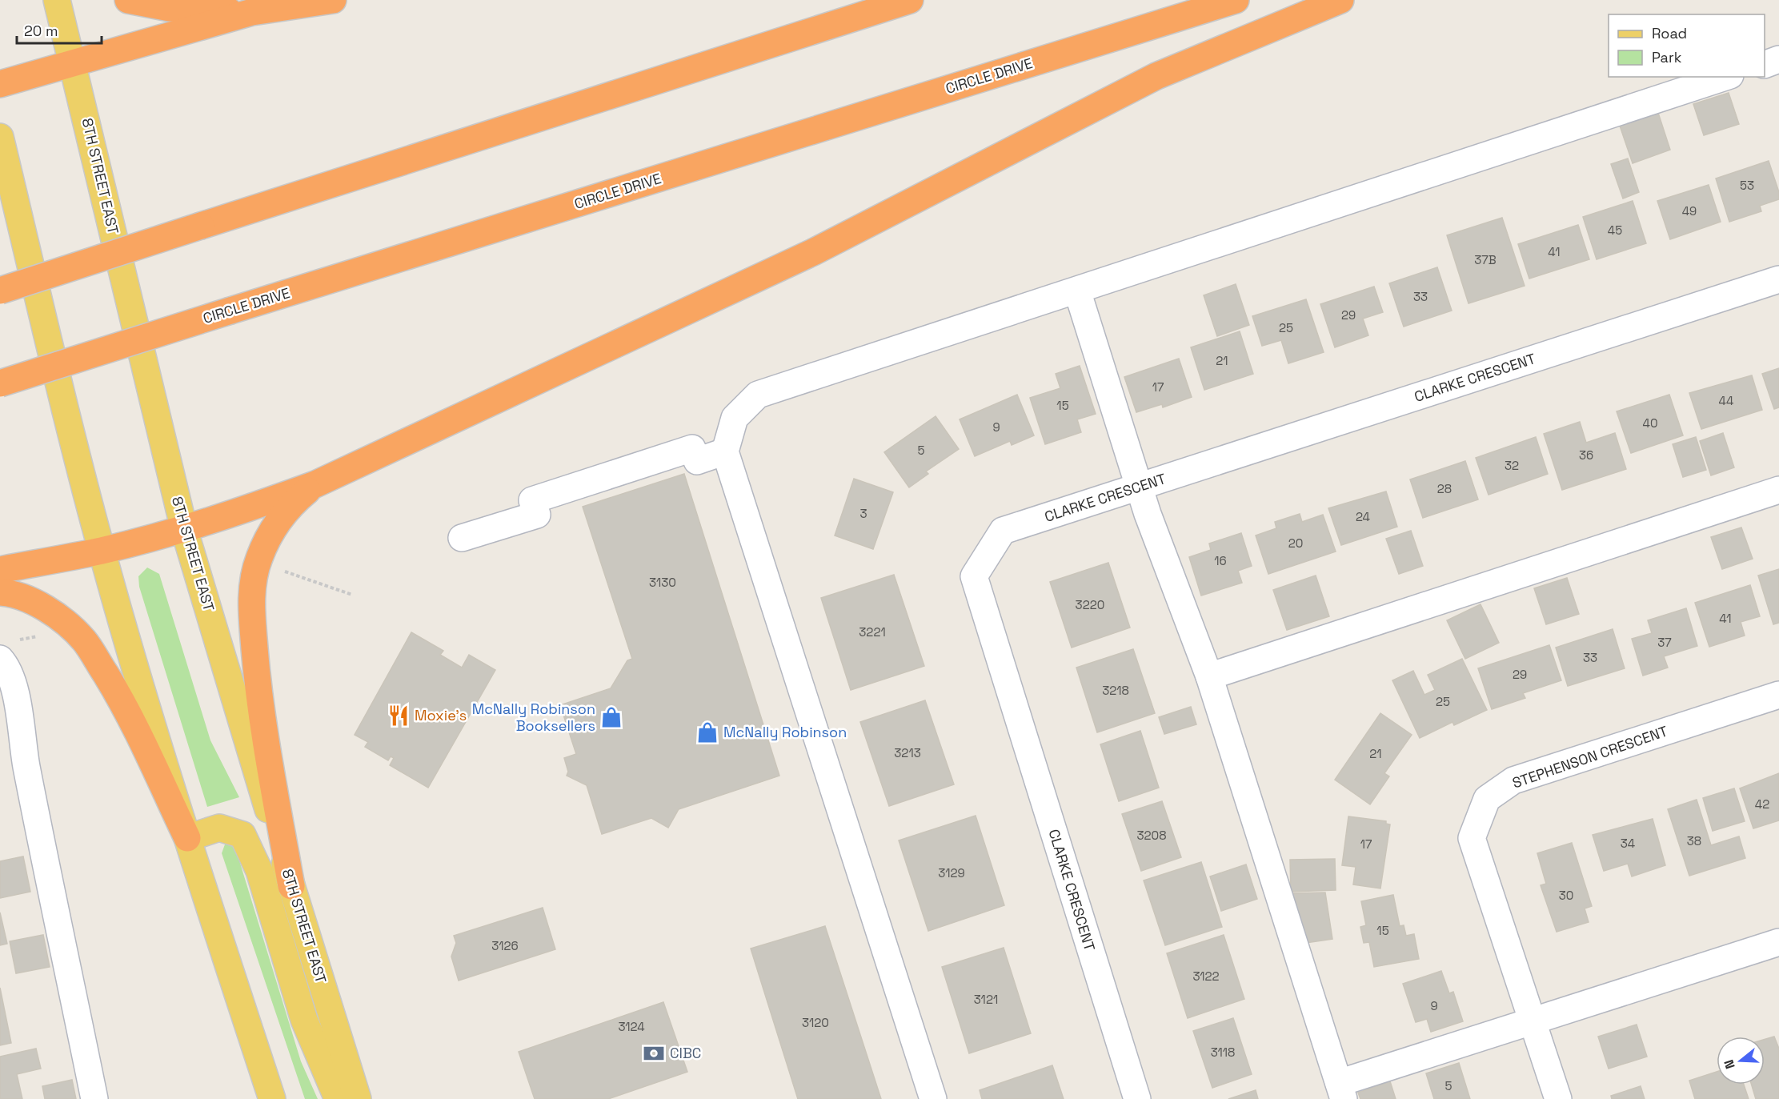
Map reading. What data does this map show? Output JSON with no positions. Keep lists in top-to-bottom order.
{
  "streets": {
    "highway": ["CIRCLE DRIVE"],
    "main road": ["8TH STREET EAST"],
    "street": ["CLARKE CRESCENT", "STEPHENSON CRESCENT"]
  },
  "places": {
    "restaurant": ["Moxie's"],
    "shop": ["McNally Robinson Booksellers", "McNally Robinson"],
    "bank": ["CIBC"]
  },
  "house_numbers": [
    "53",
    "49",
    "45",
    "41",
    "37B",
    "33",
    "29",
    "25",
    "21",
    "17",
    "44",
    "15",
    "40",
    "9",
    "5",
    "36",
    "32",
    "28",
    "3",
    "24",
    "20",
    "16",
    "3130",
    "3220",
    "41",
    "3221",
    "37",
    "33",
    "29",
    "3218",
    "25",
    "3213",
    "21",
    "42",
    "3208",
    "38",
    "34",
    "17",
    "3129",
    "30",
    "15",
    "3126",
    "3122",
    "3121",
    "9",
    "3120",
    "3124",
    "3118",
    "5"
  ],
  "legend": ["Road", "Park"],
  "scale_bar": "20 m",
  "north": "left"
}
